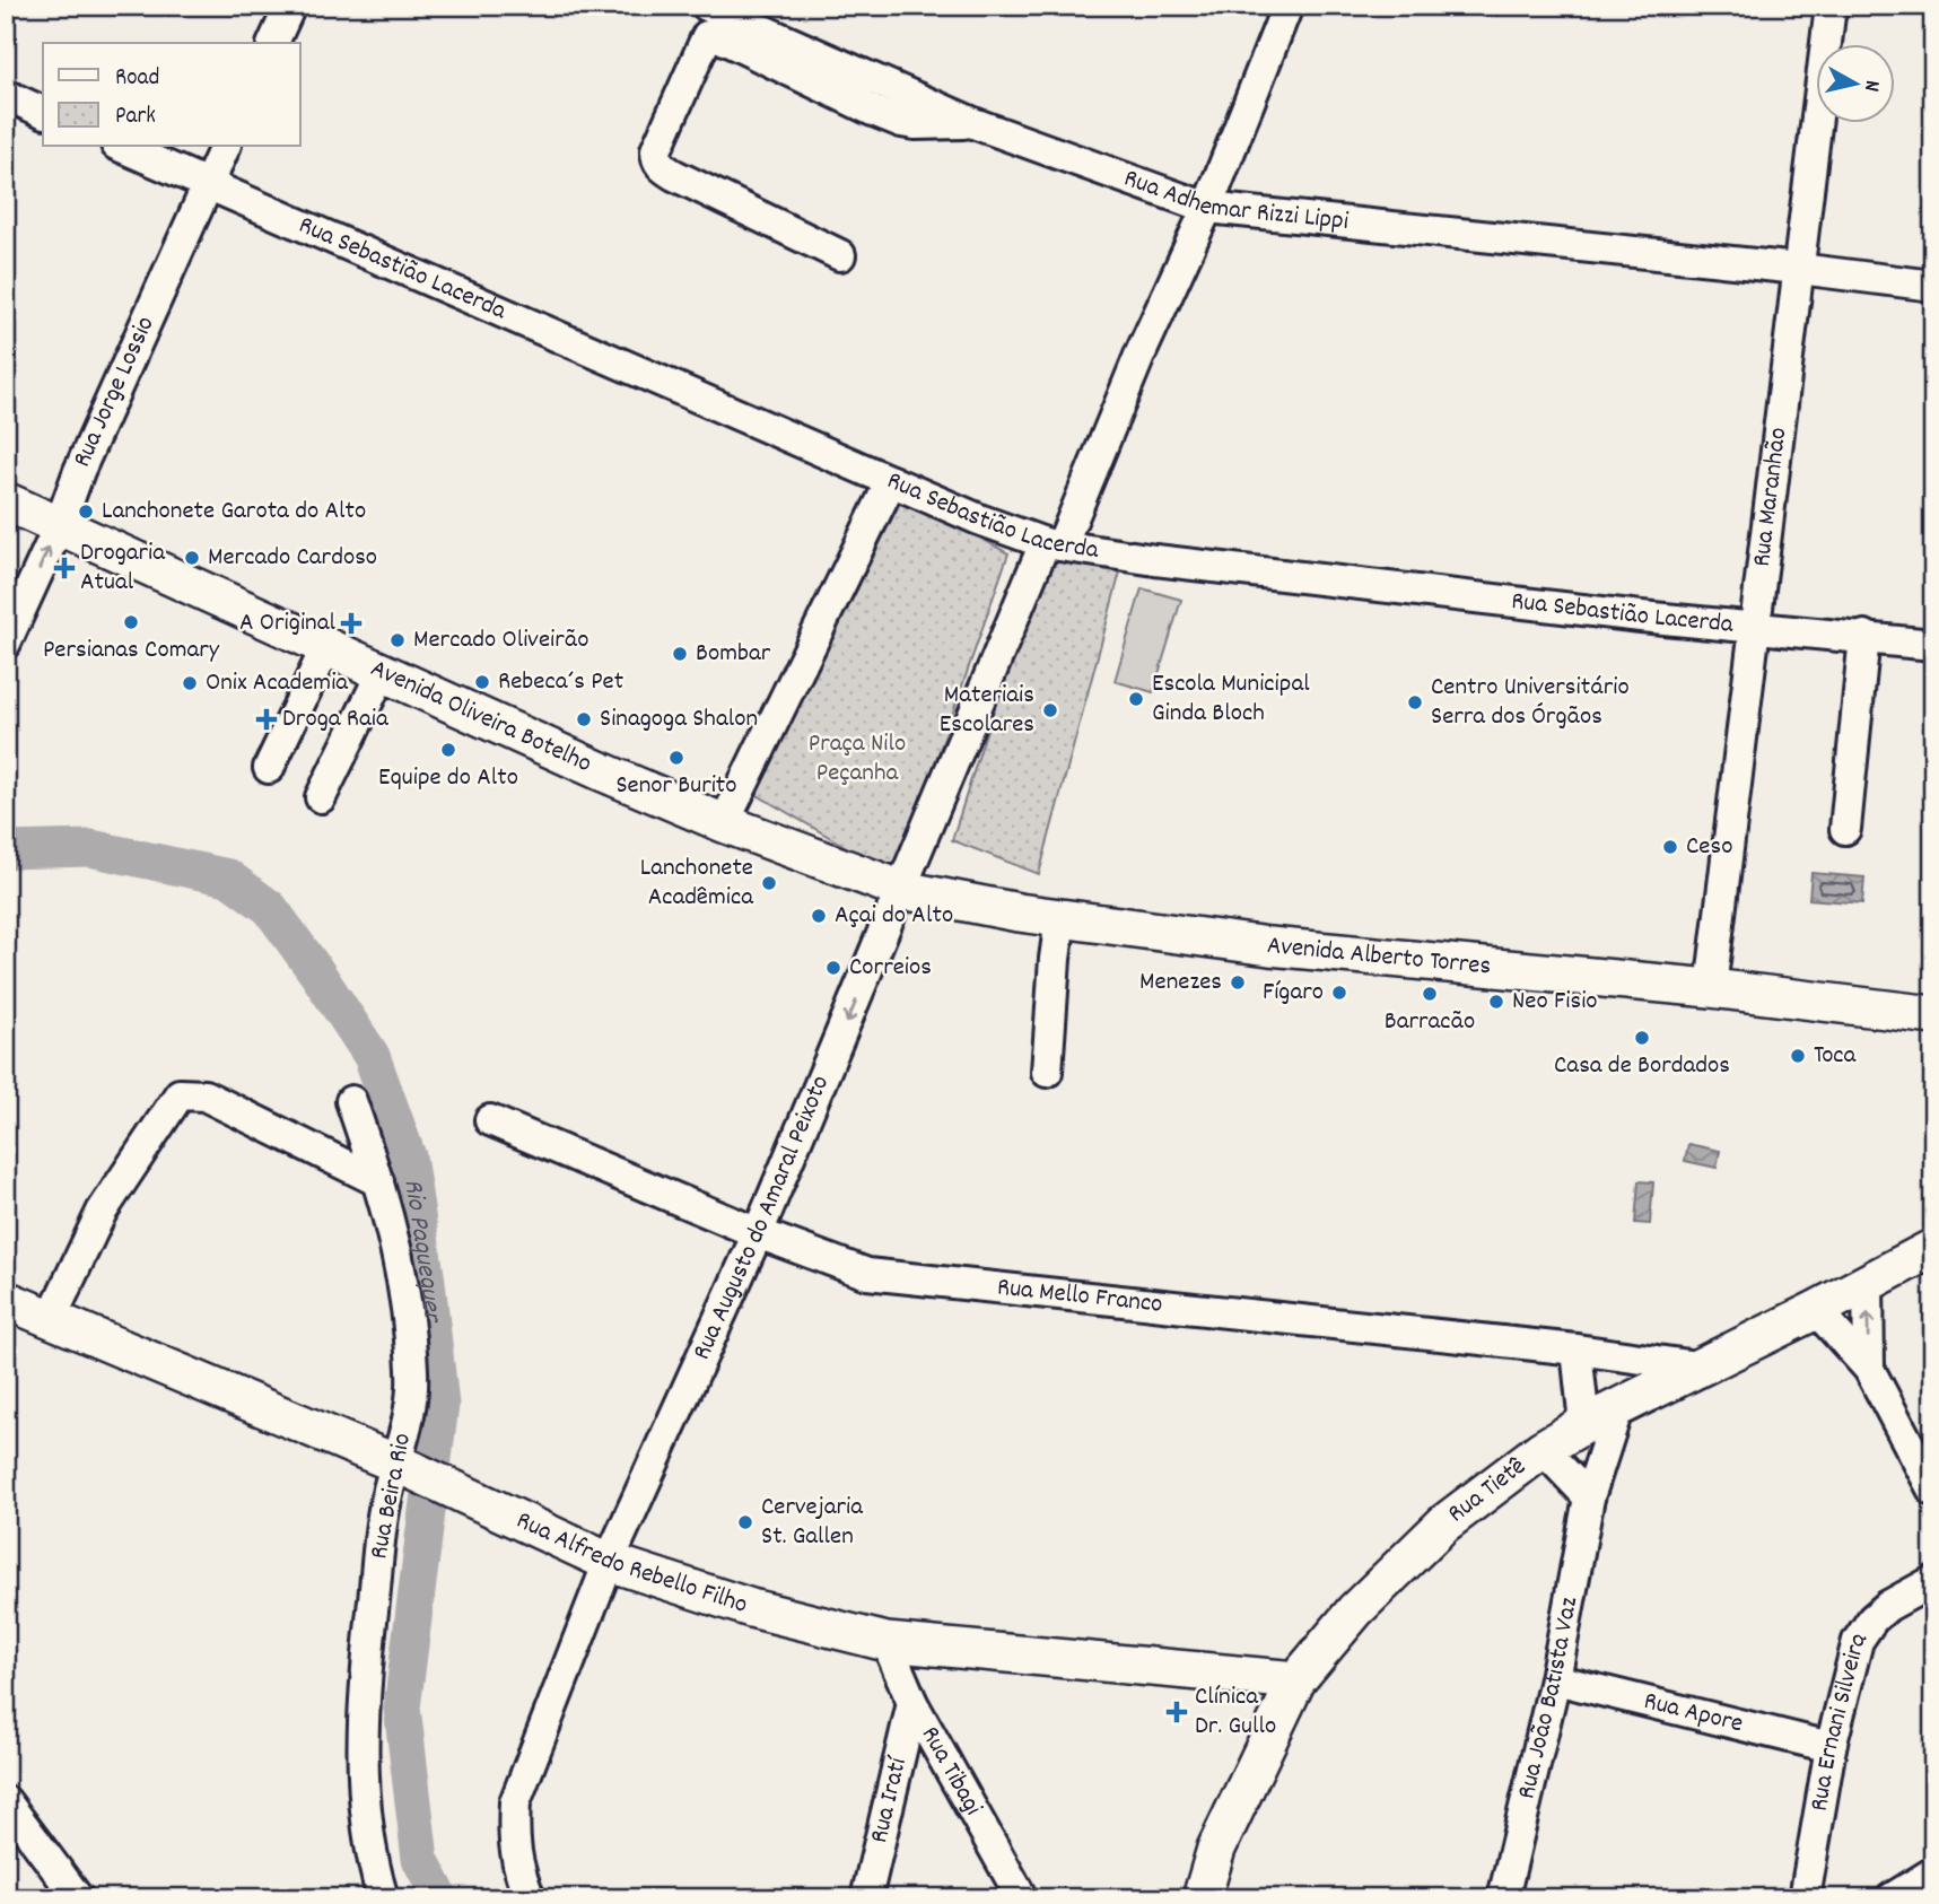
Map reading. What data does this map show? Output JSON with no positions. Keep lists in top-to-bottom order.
{
  "streets": {
    "main road": [
      "Avenida Oliveira Botelho",
      "Avenida Alberto Torres",
      "Rua Tietê",
      "Rua Alfredo Rebello Filho"
    ],
    "street": [
      "Rua Adhemar Rizzi Lippi",
      "Rua Sebastião Lacerda",
      "Rua Jorge Lossio",
      "Rua Maranhão",
      "Rua Augusto do Amaral Peixoto",
      "Rua Mello Franco",
      "Rua Beira Rio",
      "Rua João Batista Vaz",
      "Rua Apore",
      "Rua Ernani Silveira",
      "Rua Tibagi",
      "Rua Iratí"
    ]
  },
  "crossings": [
    ["Rua Adhemar Rizzi Lippi", "Rua Maranhão"],
    ["Rua Adhemar Rizzi Lippi", "Rua Augusto do Amaral Peixoto"],
    ["Rua Sebastião Lacerda", "Rua Jorge Lossio"],
    ["Rua Sebastião Lacerda", "Rua Maranhão"],
    ["Rua Sebastião Lacerda", "Rua Augusto do Amaral Peixoto"],
    ["Rua Jorge Lossio", "Avenida Oliveira Botelho"],
    ["Rua Maranhão", "Avenida Alberto Torres"],
    ["Avenida Oliveira Botelho", "Avenida Alberto Torres"],
    ["Avenida Oliveira Botelho", "Rua Augusto do Amaral Peixoto"],
    ["Avenida Alberto Torres", "Rua Augusto do Amaral Peixoto"],
    ["Rua Augusto do Amaral Peixoto", "Rua Mello Franco"],
    ["Rua Augusto do Amaral Peixoto", "Rua Alfredo Rebello Filho"],
    ["Rua Mello Franco", "Rua Tietê"],
    ["Rua Tietê", "Rua Alfredo Rebello Filho"],
    ["Rua Tietê", "Rua João Batista Vaz"],
    ["Rua Beira Rio", "Rua Alfredo Rebello Filho"],
    ["Rua Alfredo Rebello Filho", "Rua Tibagi"],
    ["Rua João Batista Vaz", "Rua Apore"],
    ["Rua Apore", "Rua Ernani Silveira"],
    ["Rua Tibagi", "Rua Iratí"]
  ],
  "water": ["Rio Paquequer"],
  "parks": ["Praça Nilo Peçanha"],
  "places": {
    "other": [
      "Lanchonete Garota do Alto",
      "Mercado Cardoso",
      "Persianas Comary",
      "Mercado Oliveirão",
      "Bombar",
      "Rebeca´s Pet",
      "Onix Academia",
      "Escola Municipal Ginda Bloch",
      "Centro Universitário Serra dos Órgãos",
      "Materiais Escolares",
      "Sinagoga Shalon",
      "Equipe do Alto",
      "Senor Burito",
      "Ceso",
      "Lanchonete Acadêmica",
      "Açai do Alto",
      "Correios",
      "Menezes",
      "Fígaro",
      "Barracão",
      "Neo Fisio",
      "Casa de Bordados",
      "Toca",
      "Cervejaria St. Gallen"
    ],
    "health": [
      "Drogaria Atual",
      "A Original",
      "Droga Raia",
      "Clínica Dr. Gullo"
    ]
  },
  "legend": ["Road", "Park"],
  "north": "right"
}
